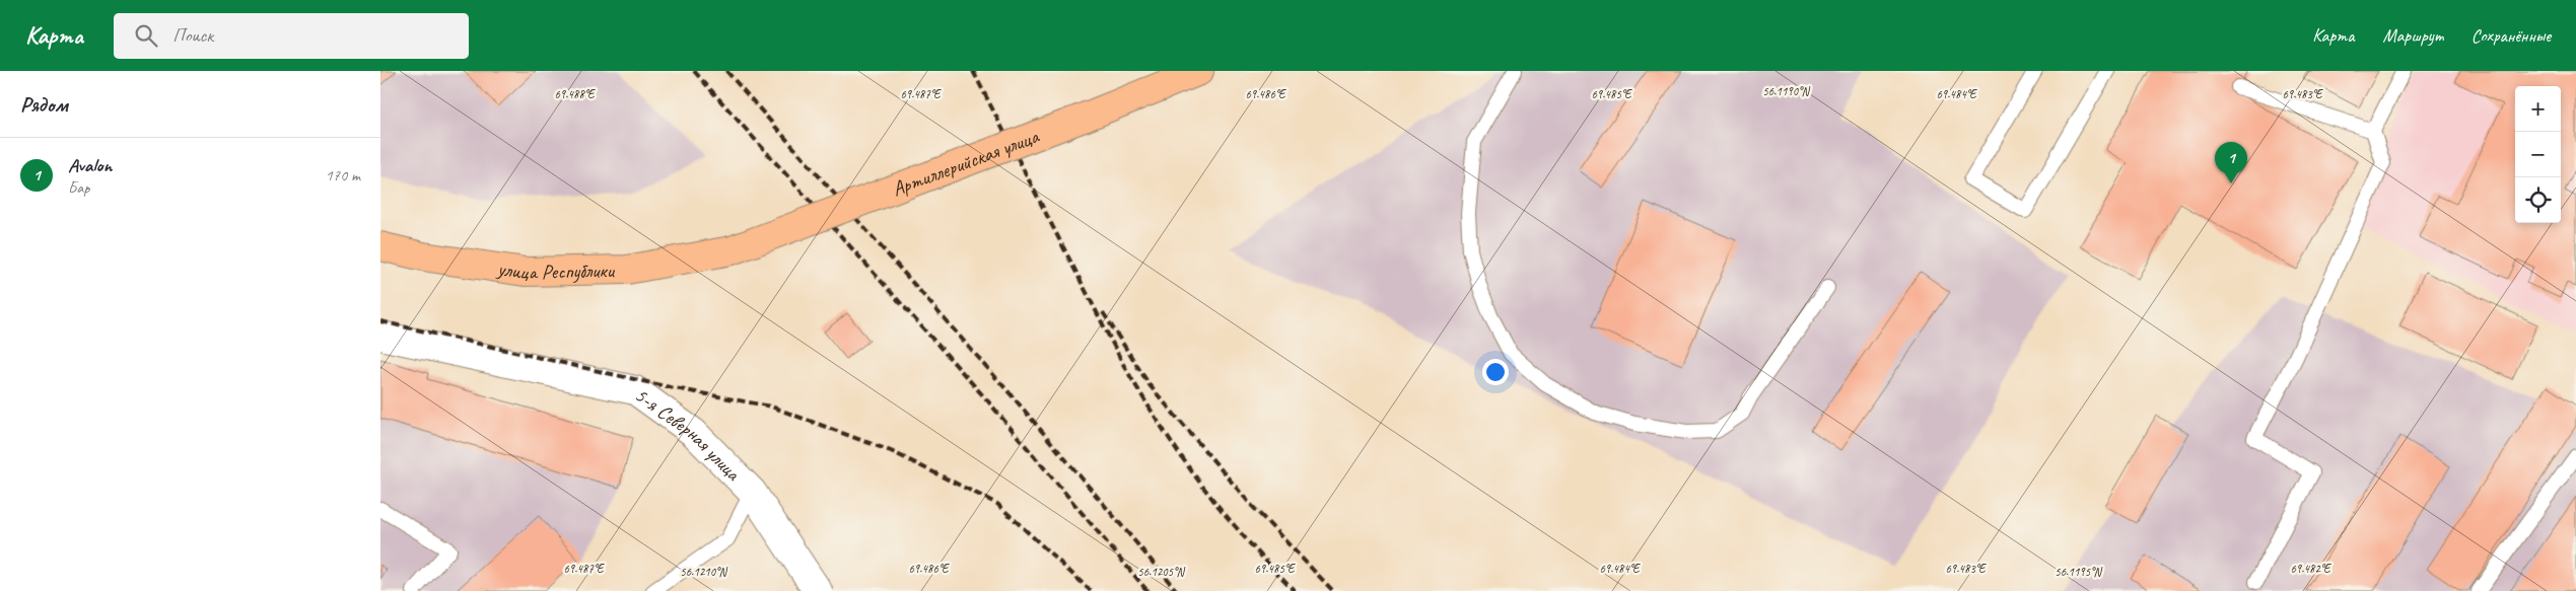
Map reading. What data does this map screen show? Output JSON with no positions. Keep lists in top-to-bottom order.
{
  "streets": {
    "main road": ["Артиллерийская улица", "улица Республики"],
    "street": ["5-я Северная улица"]
  },
  "crossings": [
    ["Артиллерийская улица", "улица Республики"]
  ],
  "page": {
    "header": "Карта",
    "search": "Поиск",
    "nav": ["Карта", "Маршрут", "Сохранённые"],
    "heading": "Рядом",
    "map_buttons": ["+", "−"],
    "list": [
      {
        "mark": "1",
        "name": "Avalon",
        "note": "Бар",
        "value": "170 m"
      }
    ],
    "pins": "1"
  },
  "coordinates": [
    "56.1190°N",
    "69.488°E",
    "69.487°E",
    "69.486°E",
    "69.485°E",
    "69.484°E",
    "69.483°E",
    "69.482°E",
    "56.1210°N",
    "56.1205°N",
    "56.1195°N"
  ]
}
